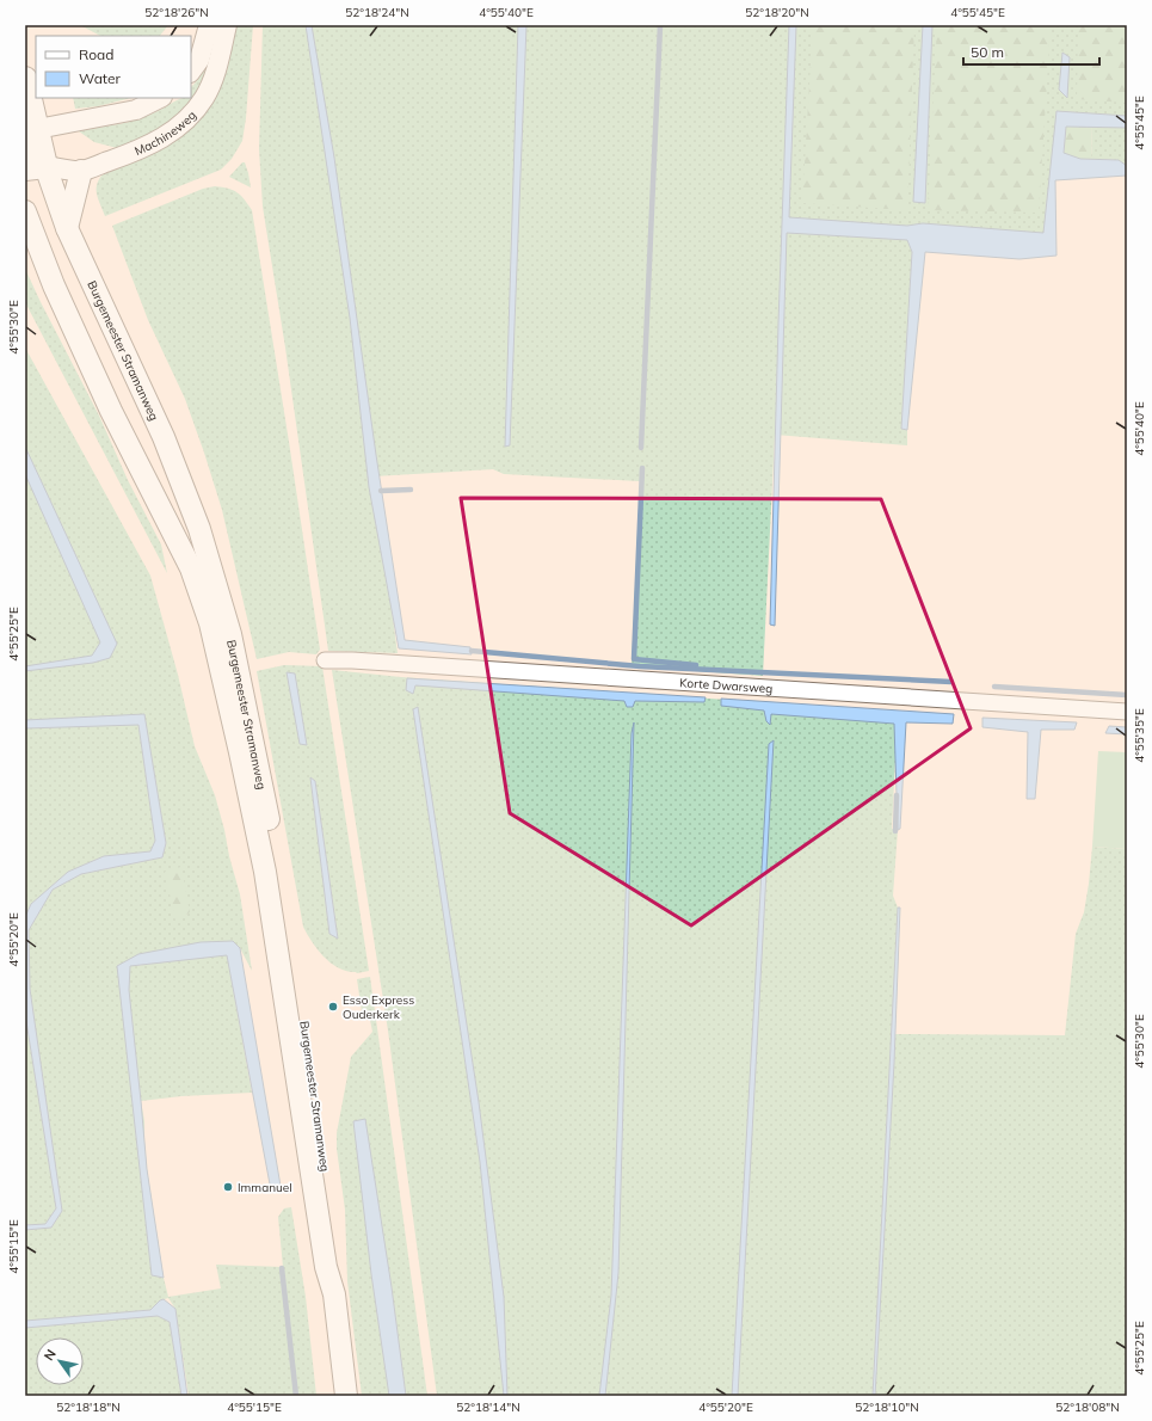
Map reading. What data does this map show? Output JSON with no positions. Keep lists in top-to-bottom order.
{
  "streets": {
    "main road": ["Burgemeester Stramanweg"],
    "street": ["Machineweg", "Korte Dwarsweg"]
  },
  "crossings": [
    ["Machineweg", "Burgemeester Stramanweg"]
  ],
  "places": ["Esso Express Ouderkerk", "Immanuel"],
  "legend": ["Road", "Water"],
  "scale_bar": "50 m",
  "north": "top left",
  "coordinates": [
    "52°18'26\"N",
    "52°18'24\"N",
    "4°55'40\"E",
    "52°18'20\"N",
    "4°55'45\"E",
    "4°55'30\"E",
    "4°55'25\"E",
    "4°55'35\"E",
    "4°55'20\"E",
    "4°55'15\"E",
    "52°18'18\"N",
    "52°18'14\"N",
    "52°18'10\"N",
    "52°18'08\"N"
  ]
}
